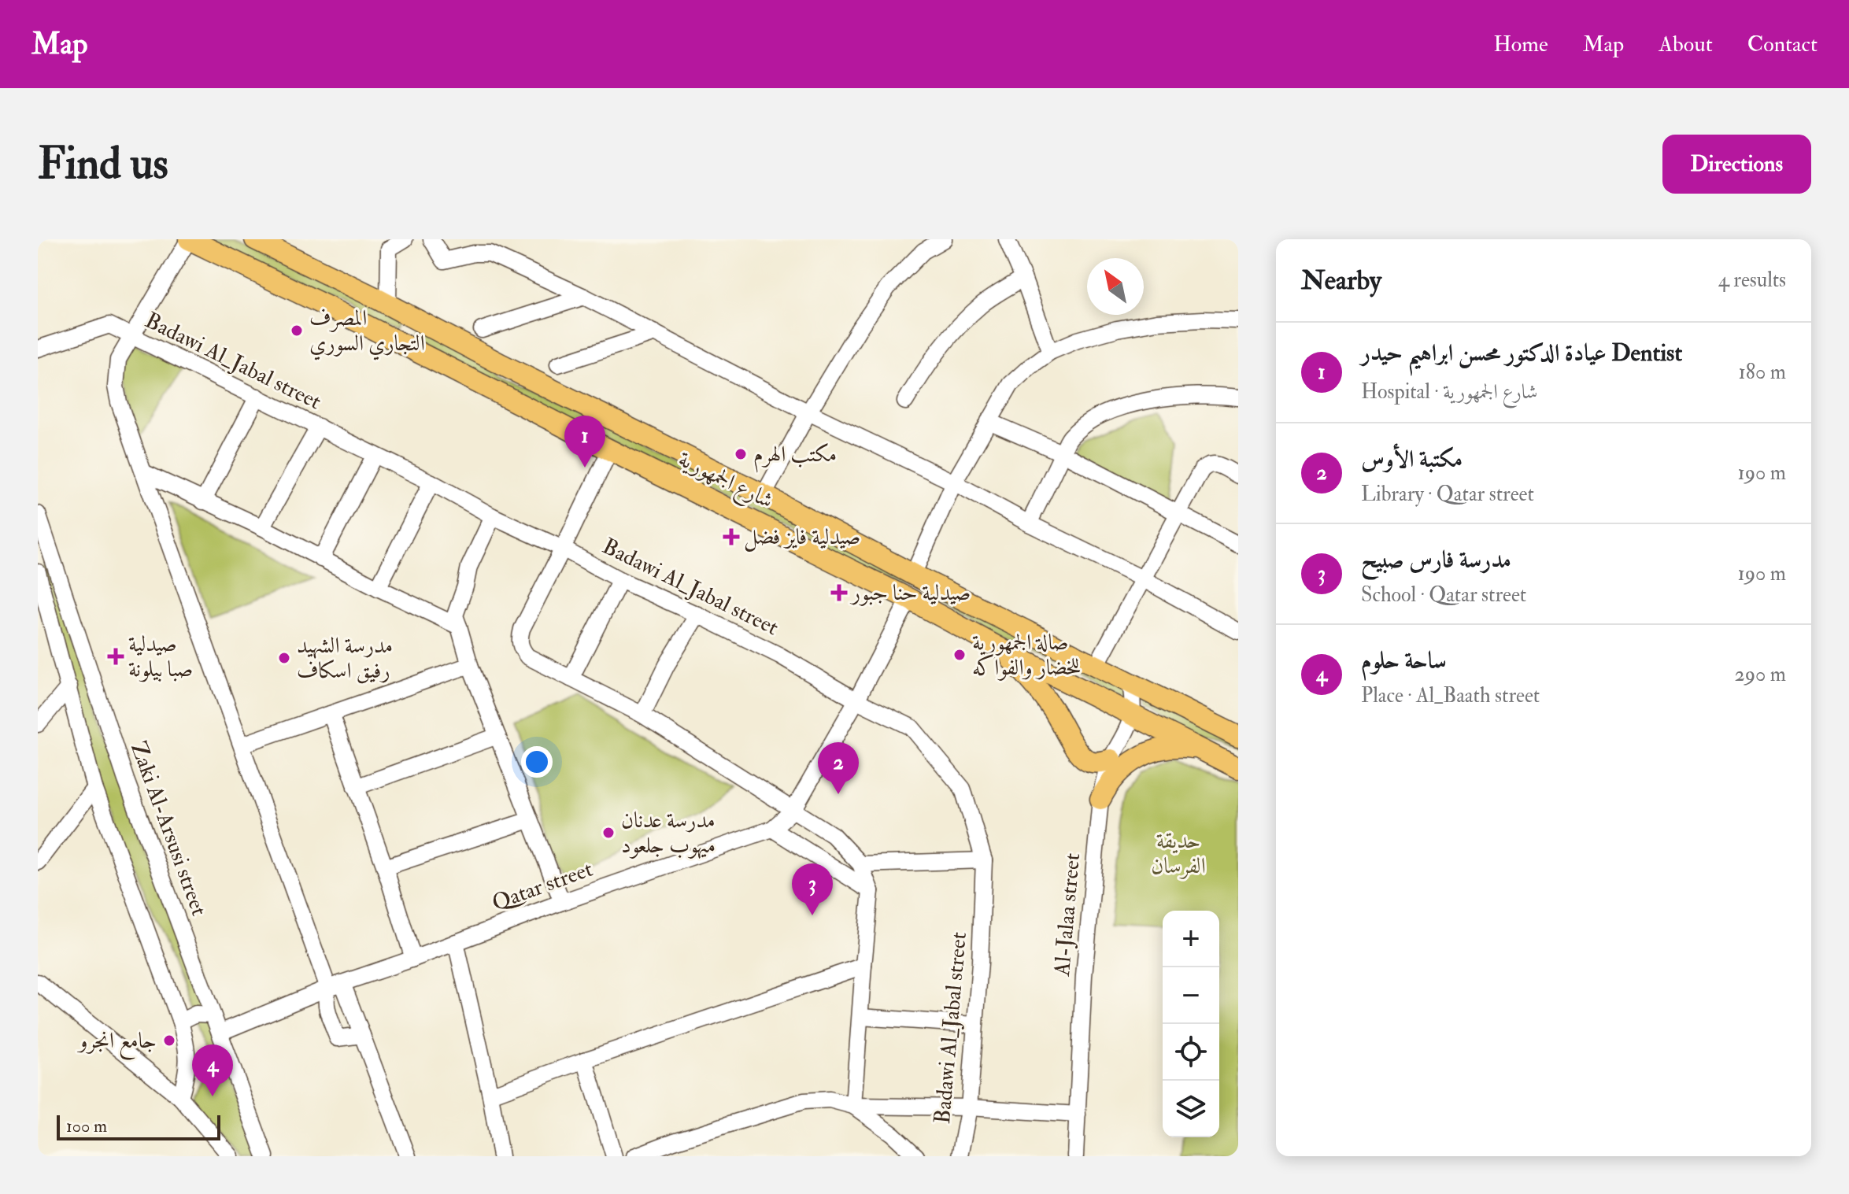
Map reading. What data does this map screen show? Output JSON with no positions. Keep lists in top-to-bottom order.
{
  "streets": {
    "main road": ["شارع الجمهورية"],
    "street": [
      "Badawi Al_Jabal street",
      "Zaki Al-Arsusi street",
      "Qatar street",
      "Al-Jalaa street"
    ]
  },
  "crossings": [
    ["Badawi Al_Jabal street", "Qatar street"],
    ["شارع الجمهورية", "Qatar street"],
    ["شارع الجمهورية", "Al-Jalaa street"],
    ["Zaki Al-Arsusi street", "Qatar street"]
  ],
  "parks": ["حديقة الفرسان"],
  "places": {
    "other": [
      "المصرف التجاري السوري",
      "مكتب الهرم",
      "صالة الجمهورية للخضار والفواكه",
      "مدرسة الشهيد رفيق اسكاف",
      "مدرسة عدنان ميهوب جلعود",
      "جامع انجرو"
    ],
    "health": ["صيدلية فايز فضل", "صيدلية حنا جبور", "صيدلية صبا بيلونة"]
  },
  "scale_bar": "100 m",
  "north": "top left",
  "page": {
    "header": "Map",
    "nav": [
      "Home",
      "Map",
      "About",
      "Contact"
    ],
    "buttons": "Directions",
    "title": "Find us",
    "heading": ["Nearby", "4 results"],
    "list": [
      {
        "mark": "1",
        "name": "عيادة الدكتور محسن ابراهيم حيدر Dentist",
        "note": "Hospital · شارع الجمهورية",
        "value": "180 m"
      },
      {
        "mark": "2",
        "name": "مكتبة الأوس",
        "note": "Library · Qatar street",
        "value": "190 m"
      },
      {
        "mark": "3",
        "name": "مدرسة فارس صبيح",
        "note": "School · Qatar street",
        "value": "190 m"
      },
      {
        "mark": "4",
        "name": "ساحة حلوم",
        "note": "Place · Al_Baath street",
        "value": "290 m"
      }
    ],
    "pins": [
      "1",
      "2",
      "3",
      "4"
    ],
    "map_buttons": ["+", "−"],
    "scale": "100 m"
  }
}
